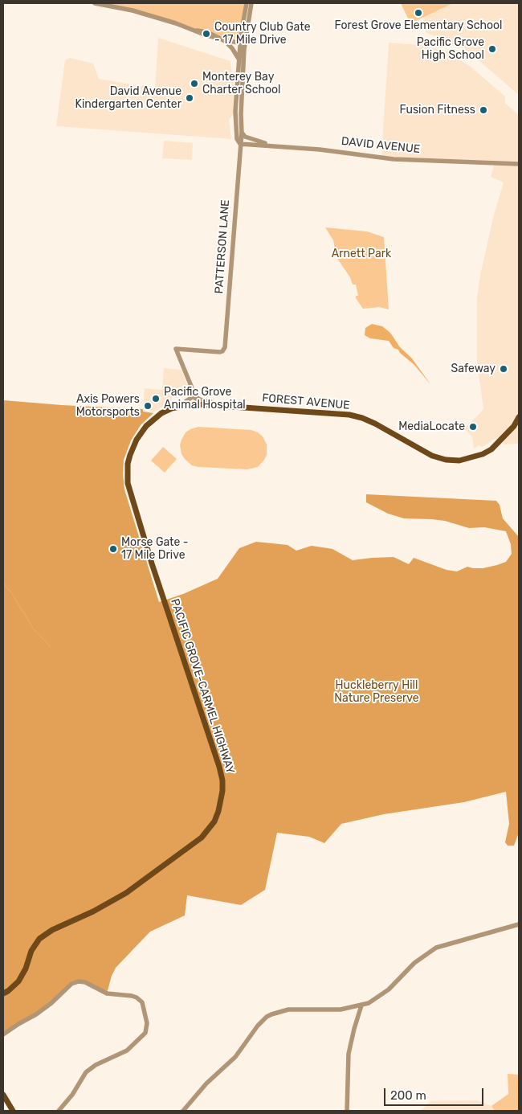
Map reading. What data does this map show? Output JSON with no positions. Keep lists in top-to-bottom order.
{
  "streets": {
    "main road": ["FOREST AVENUE", "PACIFIC GROVE-CARMEL HIGHWAY"],
    "street": ["DAVID AVENUE", "PATTERSON LANE"]
  },
  "crossings": [
    ["DAVID AVENUE", "PATTERSON LANE"],
    ["FOREST AVENUE", "PACIFIC GROVE-CARMEL HIGHWAY"]
  ],
  "parks": ["Arnett Park", "Huckleberry Hill Nature Preserve"],
  "places": [
    "Forest Grove Elementary School",
    "Country Club Gate - 17 Mile Drive",
    "Pacific Grove High School",
    "Monterey Bay Charter School",
    "David Avenue Kindergarten Center",
    "Fusion Fitness",
    "Safeway",
    "Pacific Grove Animal Hospital",
    "Axis Powers Motorsports",
    "MediaLocate",
    "Morse Gate - 17 Mile Drive"
  ],
  "scale_bar": "200 m"
}
